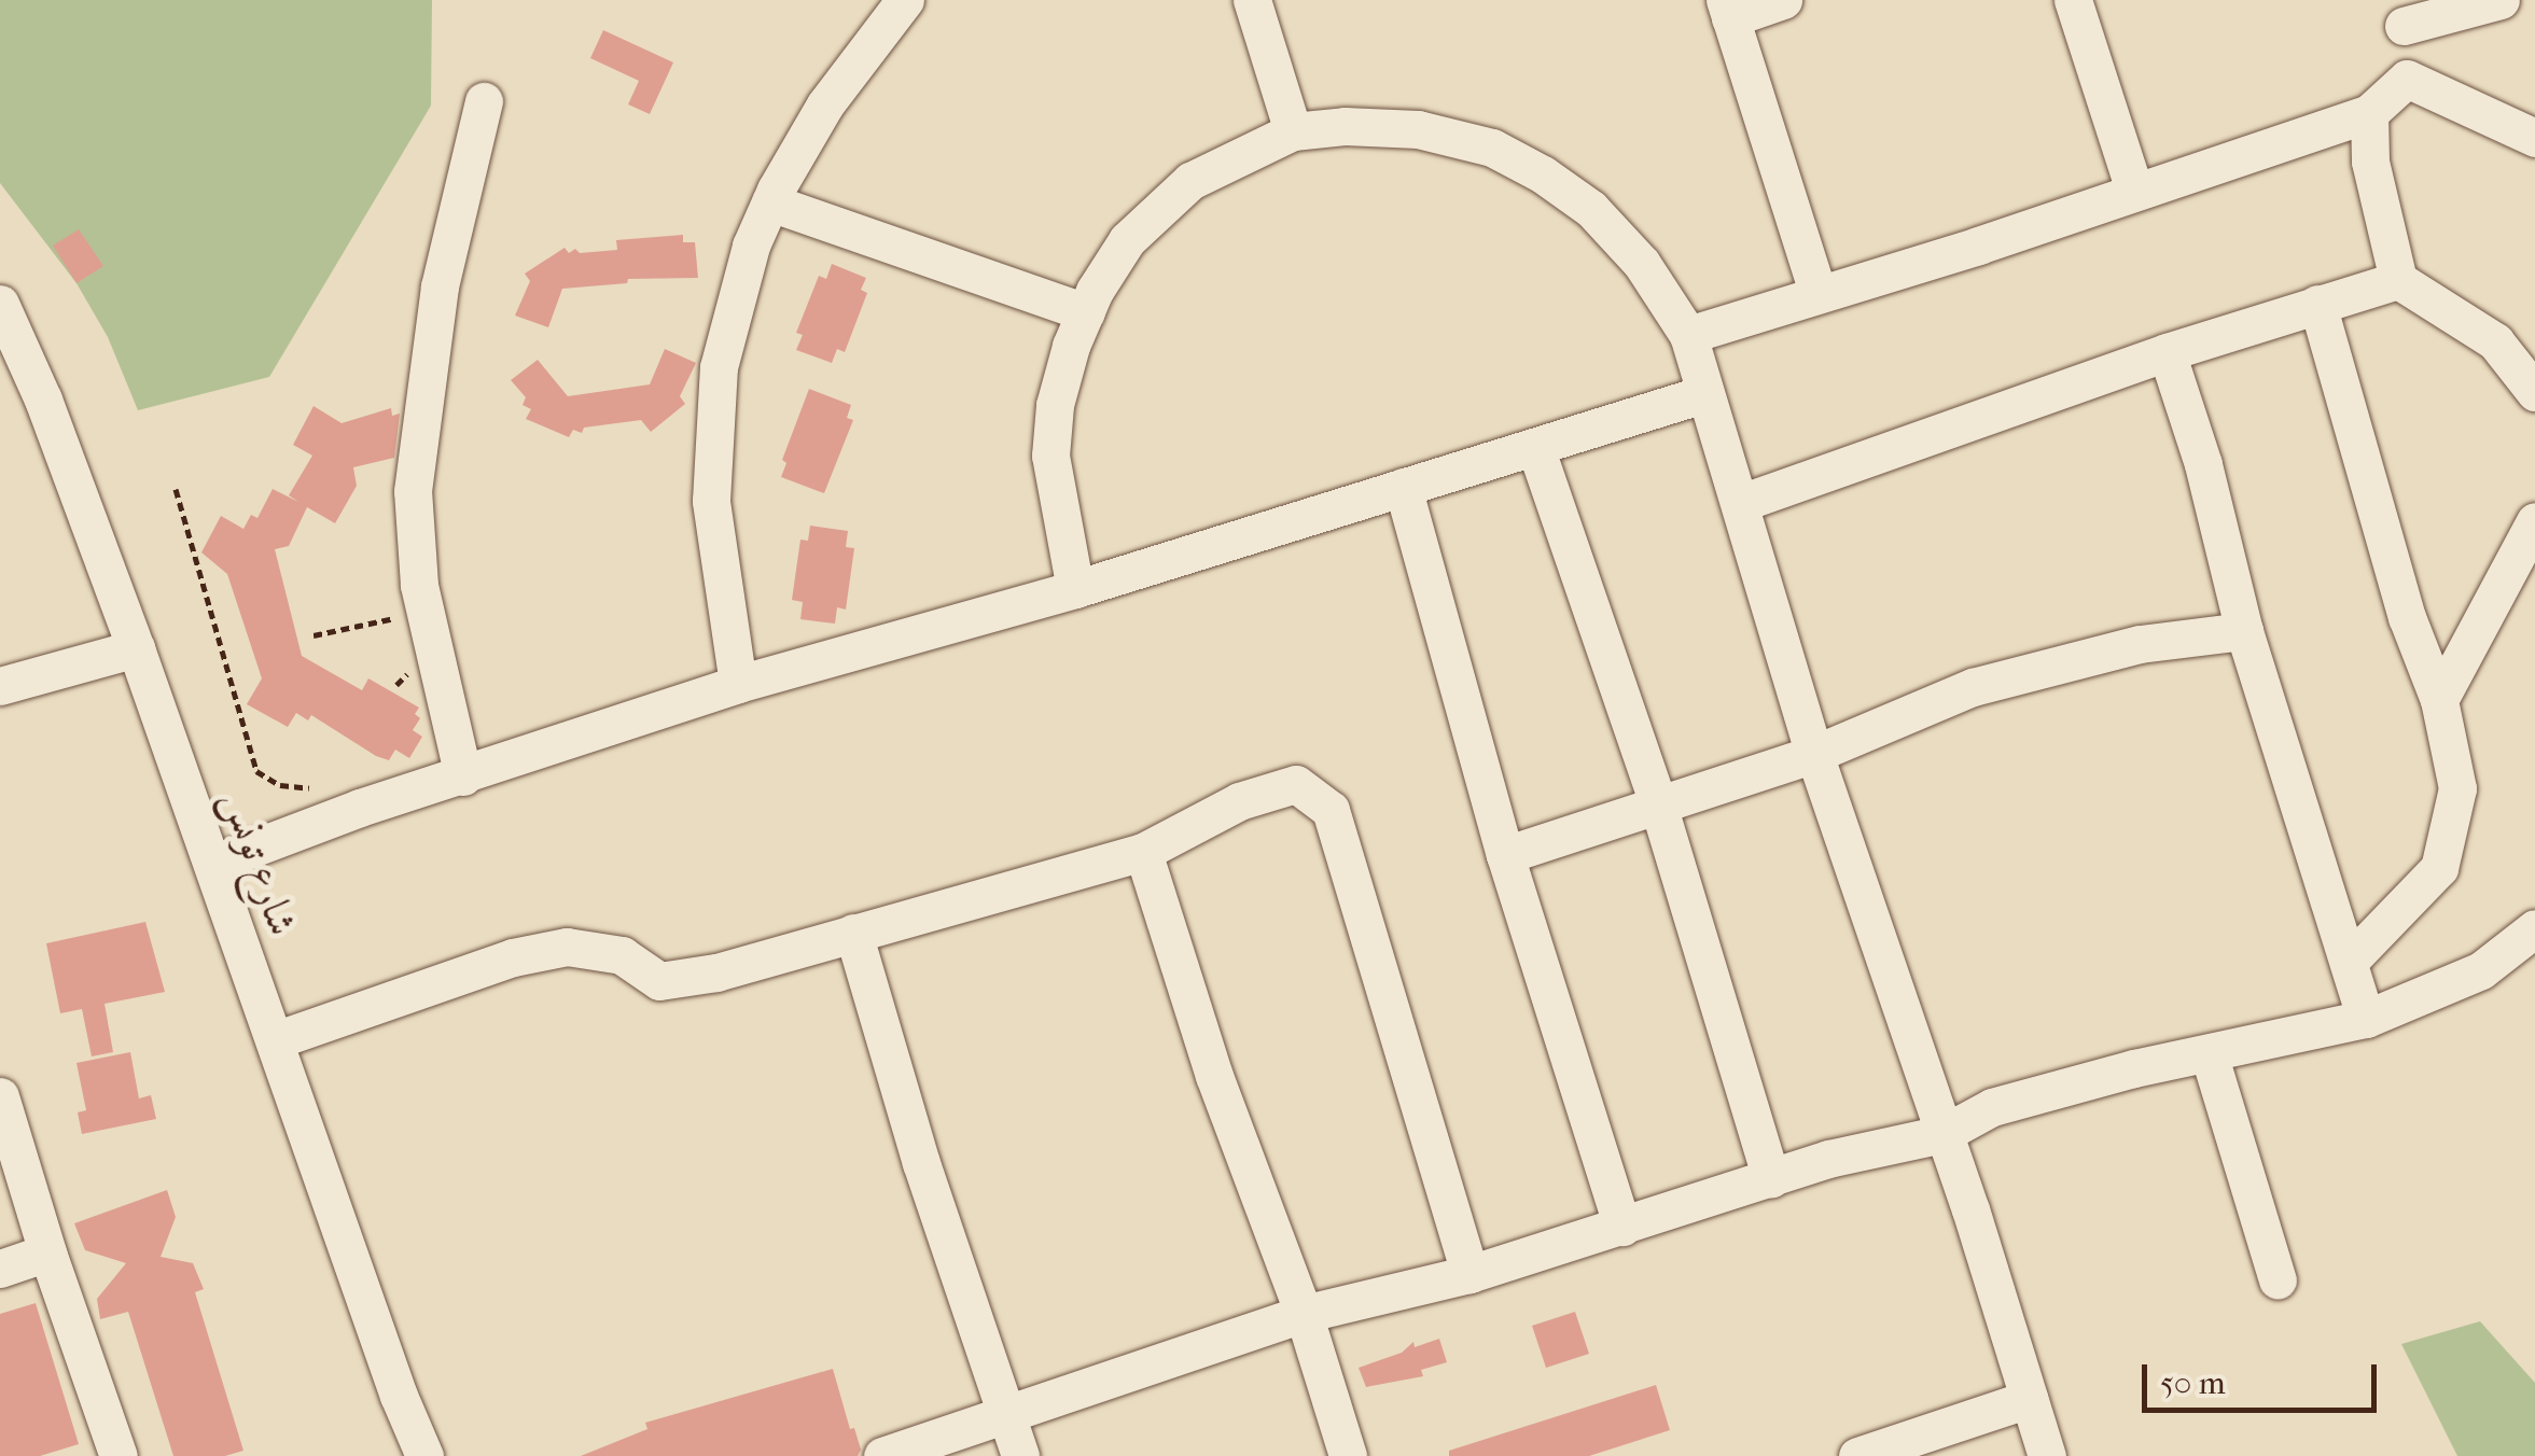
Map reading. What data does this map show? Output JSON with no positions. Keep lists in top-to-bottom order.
{
  "streets": {
    "street": ["شارع تونس"]
  },
  "scale_bar": "50 m"
}
